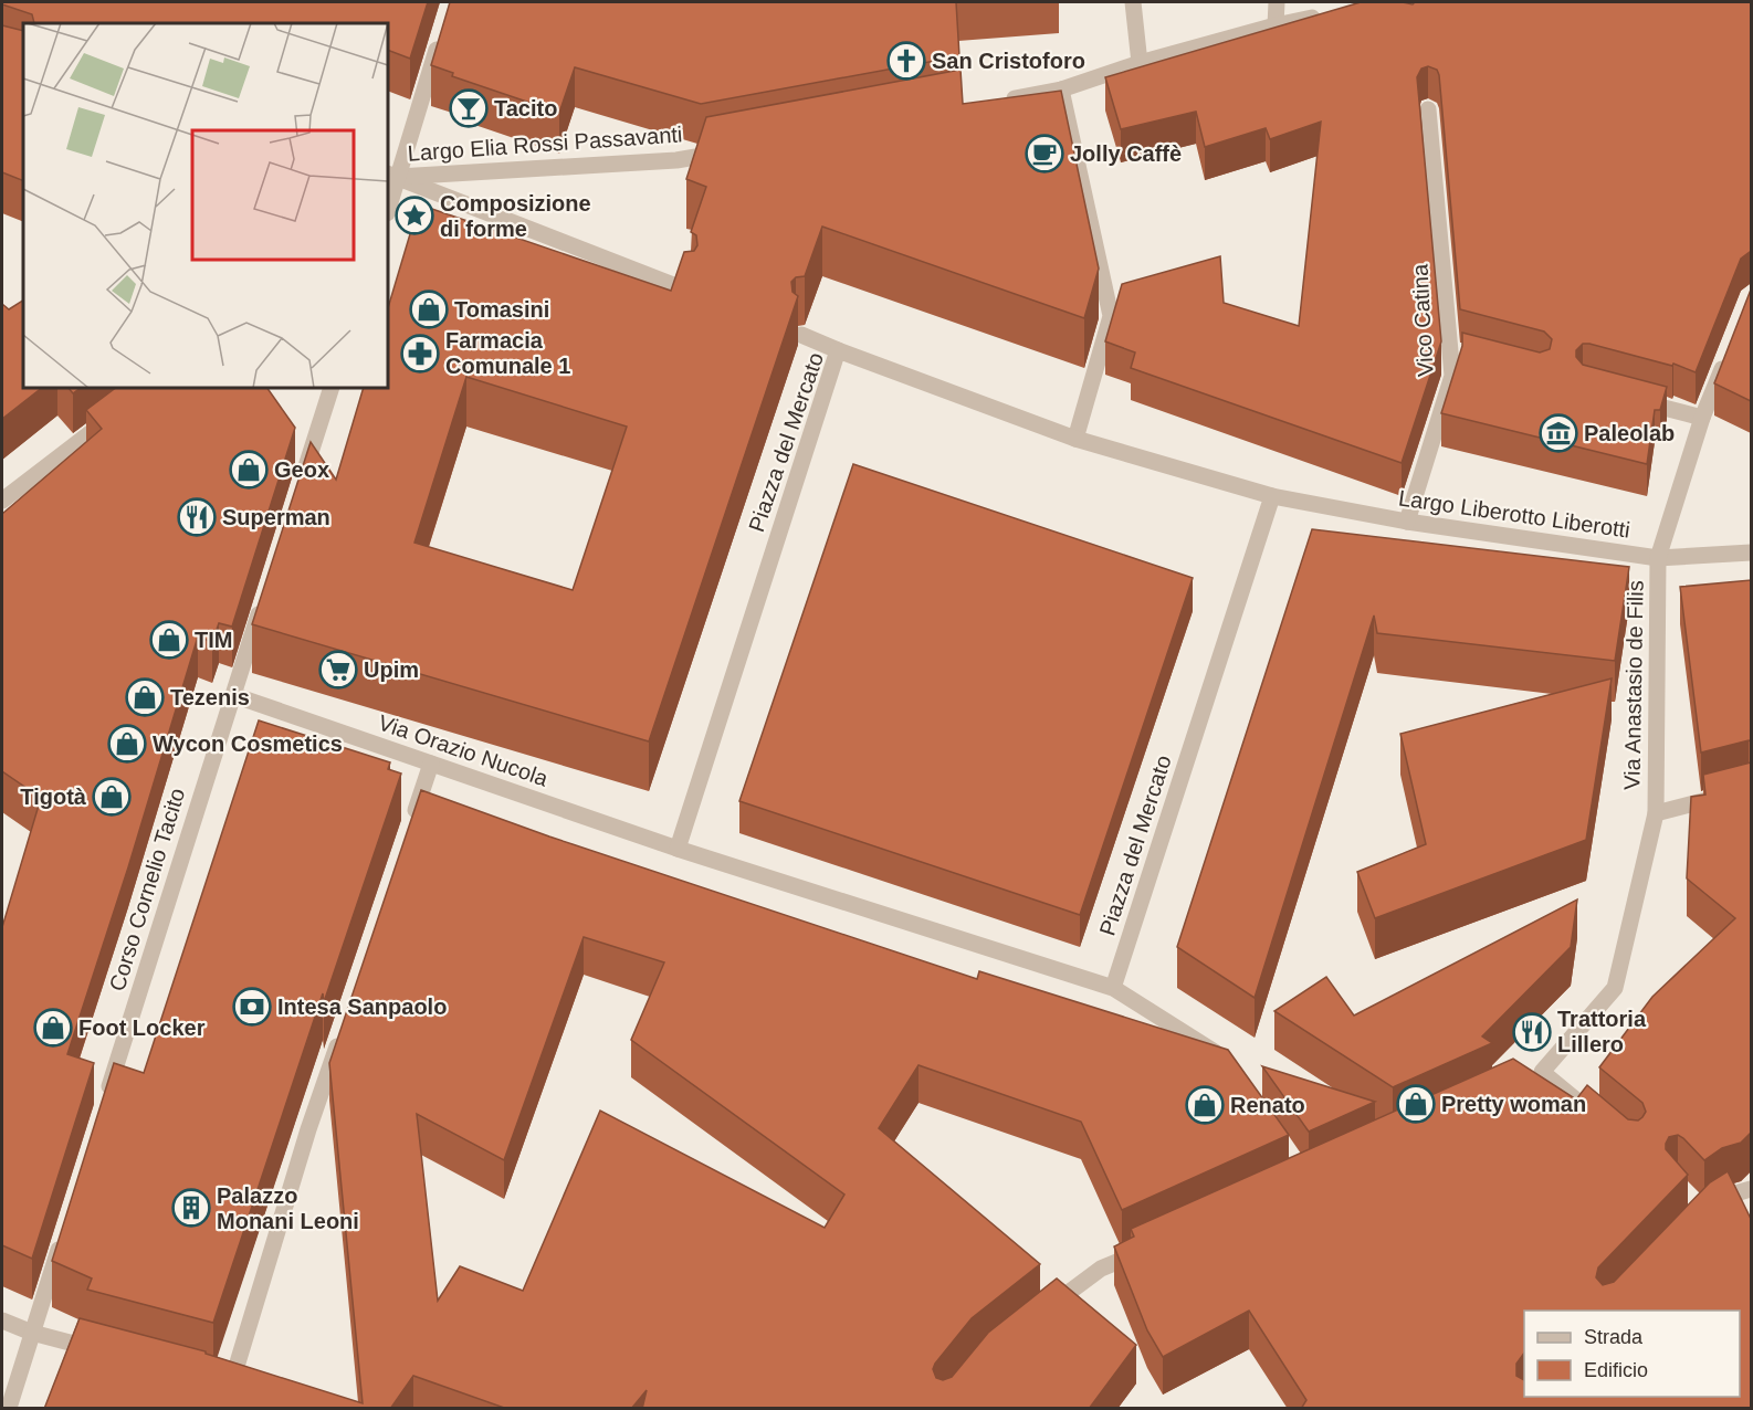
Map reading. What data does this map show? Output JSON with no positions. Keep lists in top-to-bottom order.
{
  "streets": {
    "street": [
      "Largo Elia Rossi Passavanti",
      "Vico Catina",
      "Piazza del Mercato",
      "Largo Liberotto Liberotti",
      "Via Anastasio de Filis",
      "Via Orazio Nucola",
      "Corso Cornelio Tacito"
    ]
  },
  "crossings": [
    ["Vico Catina", "Largo Liberotto Liberotti"],
    ["Piazza del Mercato", "Largo Liberotto Liberotti"],
    ["Piazza del Mercato", "Via Orazio Nucola"],
    ["Largo Liberotto Liberotti", "Via Anastasio de Filis"],
    ["Via Orazio Nucola", "Corso Cornelio Tacito"]
  ],
  "places": {
    "church": ["San Cristoforo"],
    "bar": ["Tacito"],
    "cafe": ["Jolly Caffè"],
    "place": ["Composizione di forme"],
    "shop": [
      "Tomasini",
      "Geox",
      "TIM",
      "Tezenis",
      "Wycon Cosmetics",
      "Tigotà",
      "Foot Locker",
      "Pretty woman",
      "Renato"
    ],
    "pharmacy": ["Farmacia Comunale 1"],
    "museum": ["Paleolab"],
    "restaurant": ["Superman", "Trattoria Lillero"],
    "supermarket": ["Upim"],
    "bank": ["Intesa Sanpaolo"],
    "building": ["Palazzo Monani Leoni"]
  },
  "legend": ["Strada", "Edificio"]
}
